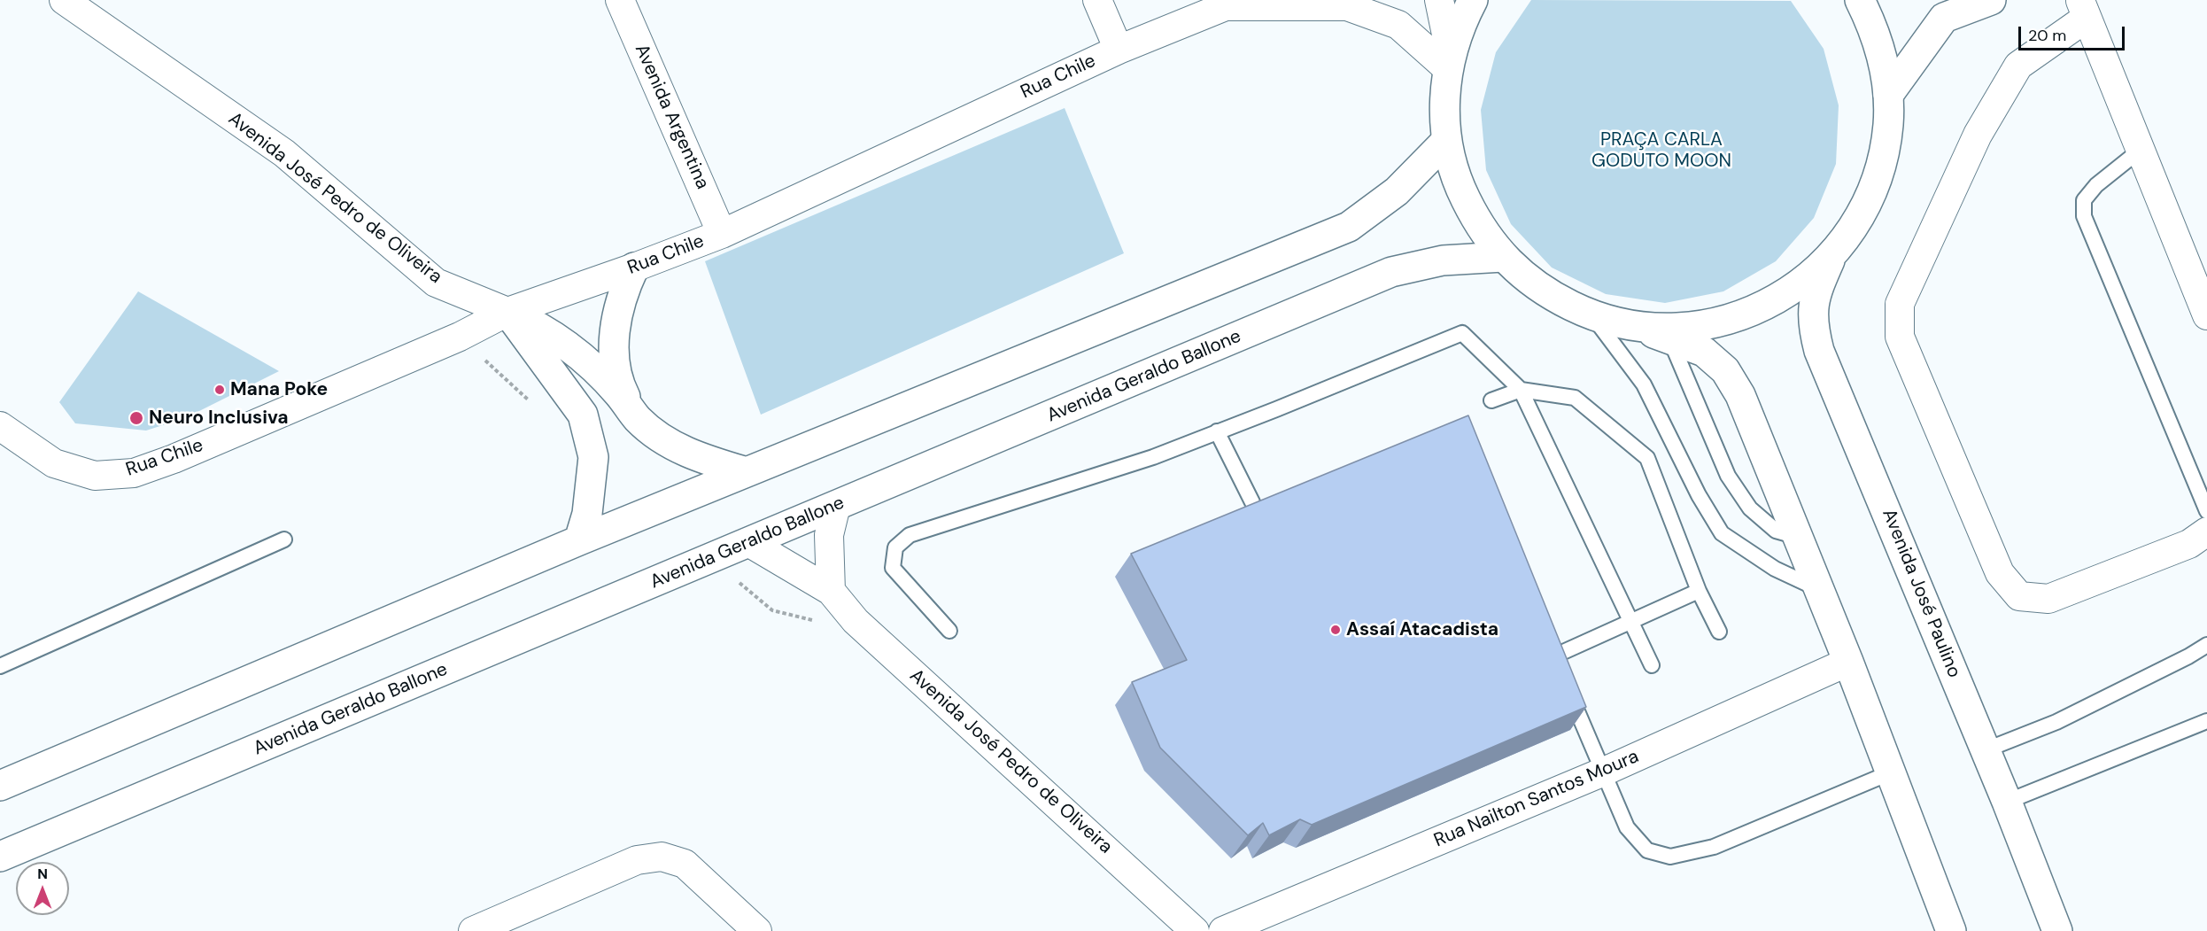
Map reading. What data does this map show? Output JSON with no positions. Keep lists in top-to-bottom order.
{
  "streets": {
    "street": [
      "Rua Chile",
      "Avenida Argentina",
      "Avenida José Pedro de Oliveira",
      "Avenida Geraldo Ballone",
      "Avenida José Paulino",
      "Rua Nailton Santos Moura"
    ]
  },
  "crossings": [
    ["Rua Chile", "Avenida Argentina"],
    ["Rua Chile", "Avenida José Pedro de Oliveira"],
    ["Avenida José Pedro de Oliveira", "Avenida Geraldo Ballone"]
  ],
  "parks": ["PRAÇA CARLA GODUTO MOON"],
  "places": ["Mana Poke", "Neuro Inclusiva", "Assaí Atacadista"],
  "scale_bar": "20 m",
  "north": "top"
}
